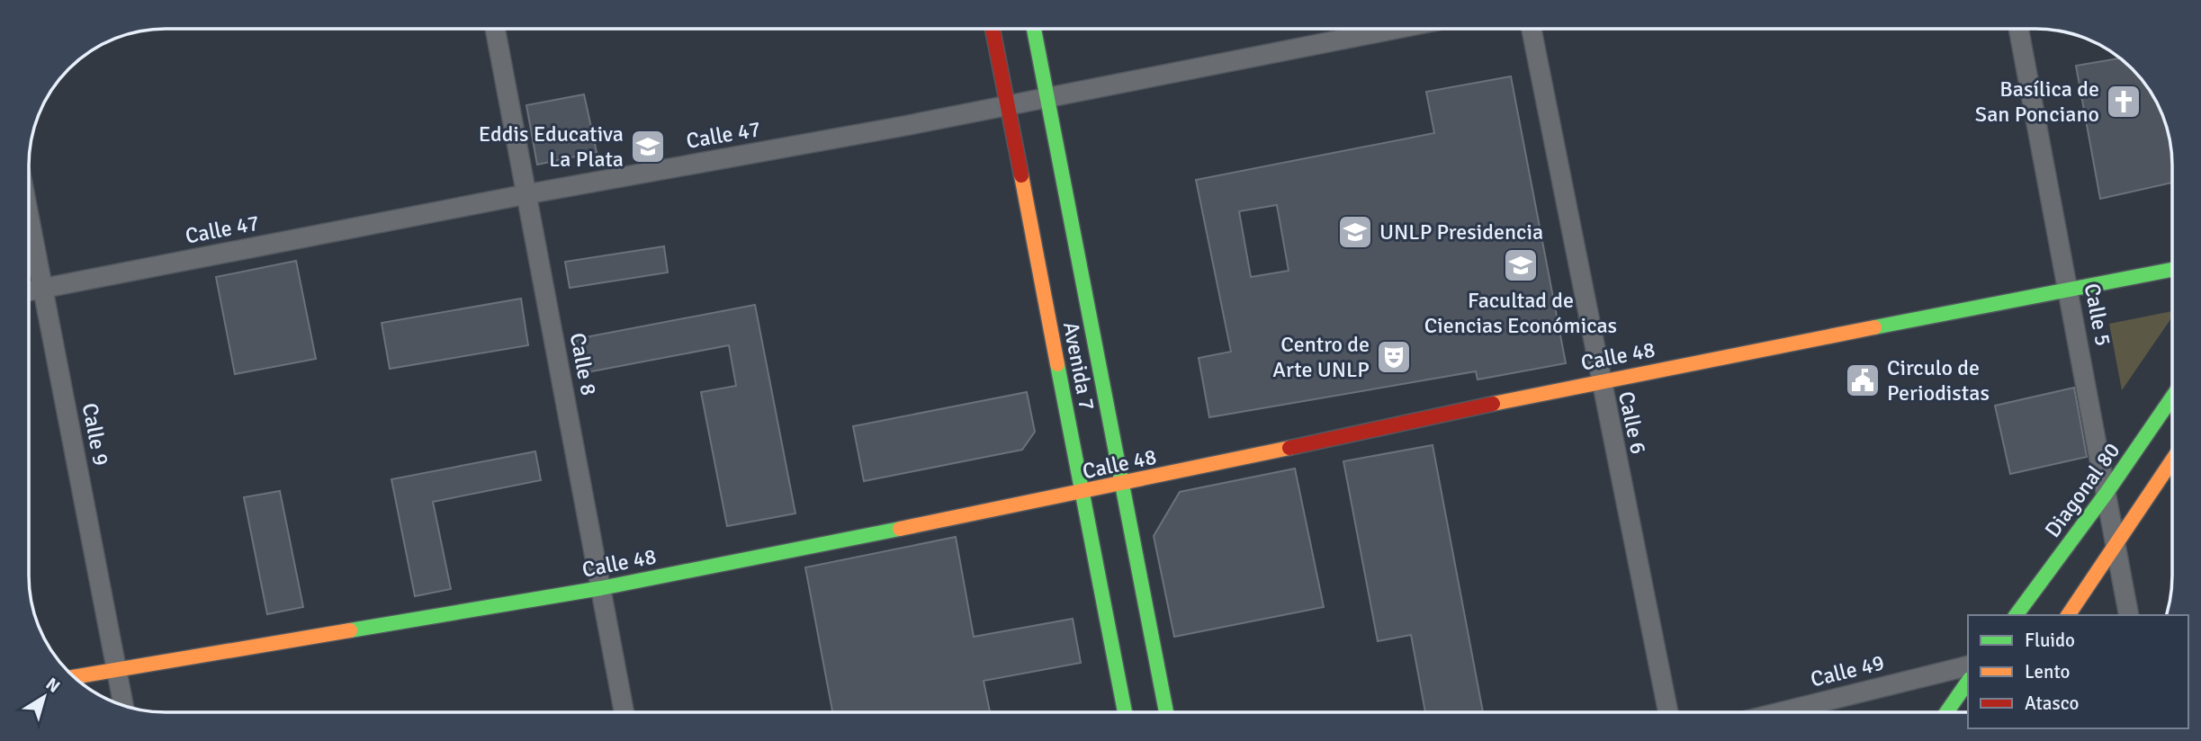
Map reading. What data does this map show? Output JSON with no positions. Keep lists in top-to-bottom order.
{
  "streets": {
    "street": [
      "Calle 47",
      "Calle 5",
      "Calle 48",
      "Calle 8",
      "Avenida 7",
      "Calle 6",
      "Calle 9",
      "Diagonal 80",
      "Calle 49"
    ]
  },
  "crossings": [
    ["Calle 47", "Calle 8"],
    ["Calle 47", "Avenida 7"],
    ["Calle 47", "Calle 9"],
    ["Calle 5", "Calle 48"],
    ["Calle 5", "Diagonal 80"],
    ["Calle 48", "Calle 8"],
    ["Calle 48", "Avenida 7"],
    ["Calle 48", "Calle 6"],
    ["Calle 48", "Calle 9"]
  ],
  "places": {
    "church": ["Basílica de San Ponciano"],
    "school or university": ["Eddis Educativa La Plata", "UNLP Presidencia", "Facultad de Ciencias Económicas"],
    "theatre": ["Centro de Arte UNLP"],
    "public building": ["Circulo de Periodistas"]
  },
  "legend": ["Fluido", "Lento", "Atasco"],
  "north": "top right"
}
